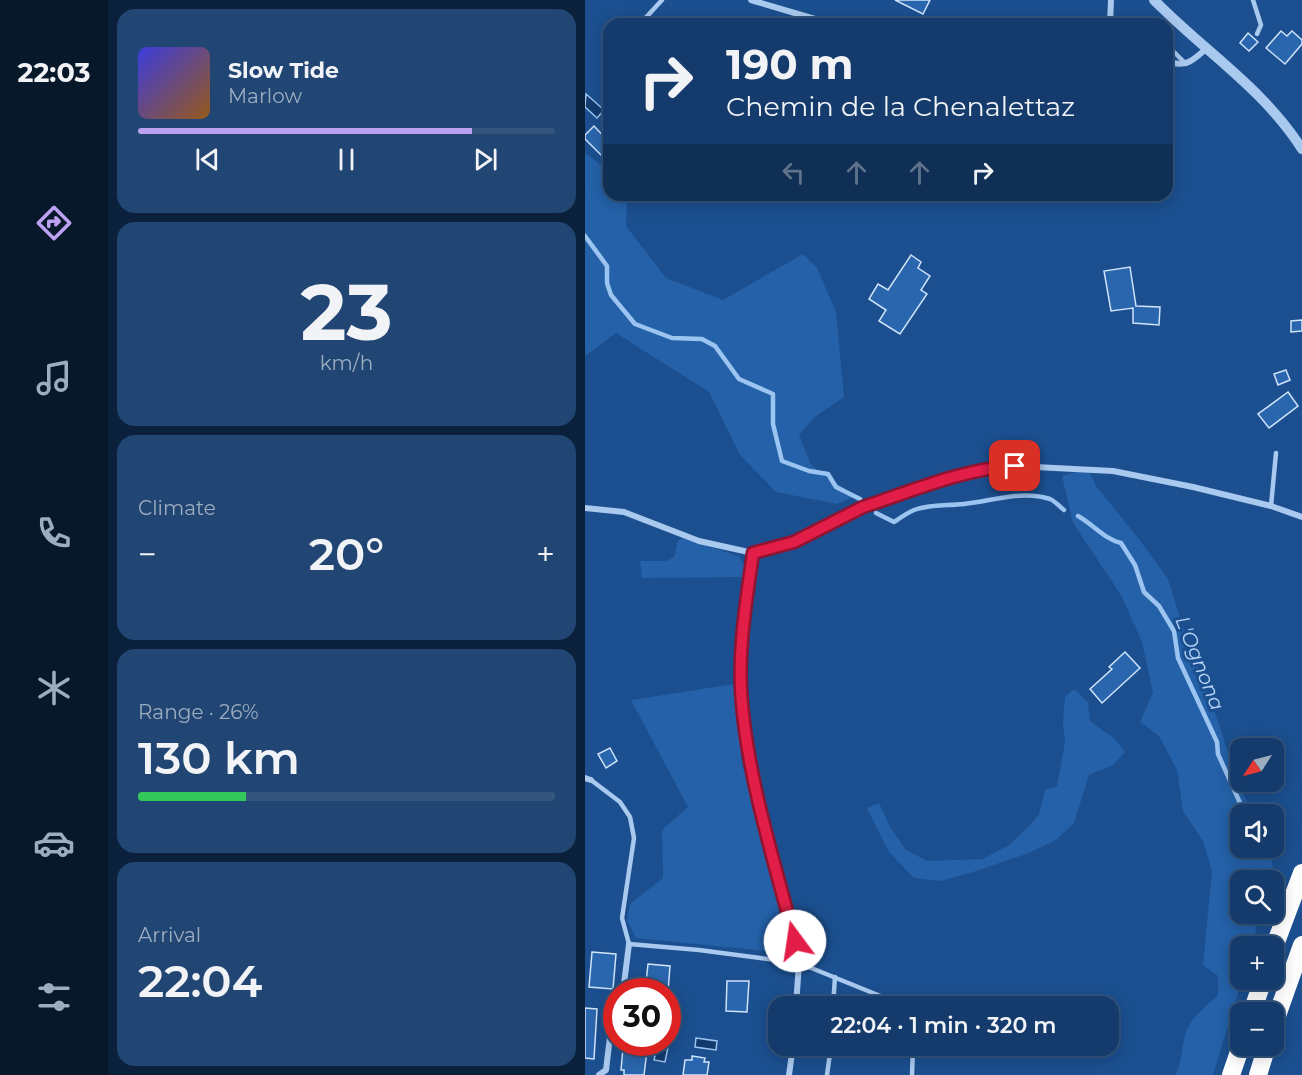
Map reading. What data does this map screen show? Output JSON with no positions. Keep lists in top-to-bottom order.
{
  "water": ["L'Ognona"],
  "north": "bottom left",
  "page": {
    "tabs": "22:03",
    "turn": ["190 m", "Chemin de la Chenalettaz"],
    "song": ["Slow Tide", "Marlow"],
    "tile": [
      ["23", "km/h"],
      "Climate",
      ["Range · 26%", "130 km"],
      ["Arrival", "22:04"]
    ],
    "heat": ["−", "20°", "+"],
    "map_buttons": ["+", "−"],
    "limit": "30",
    "trip": "22:04 · 1 min · 320 m"
  }
}
